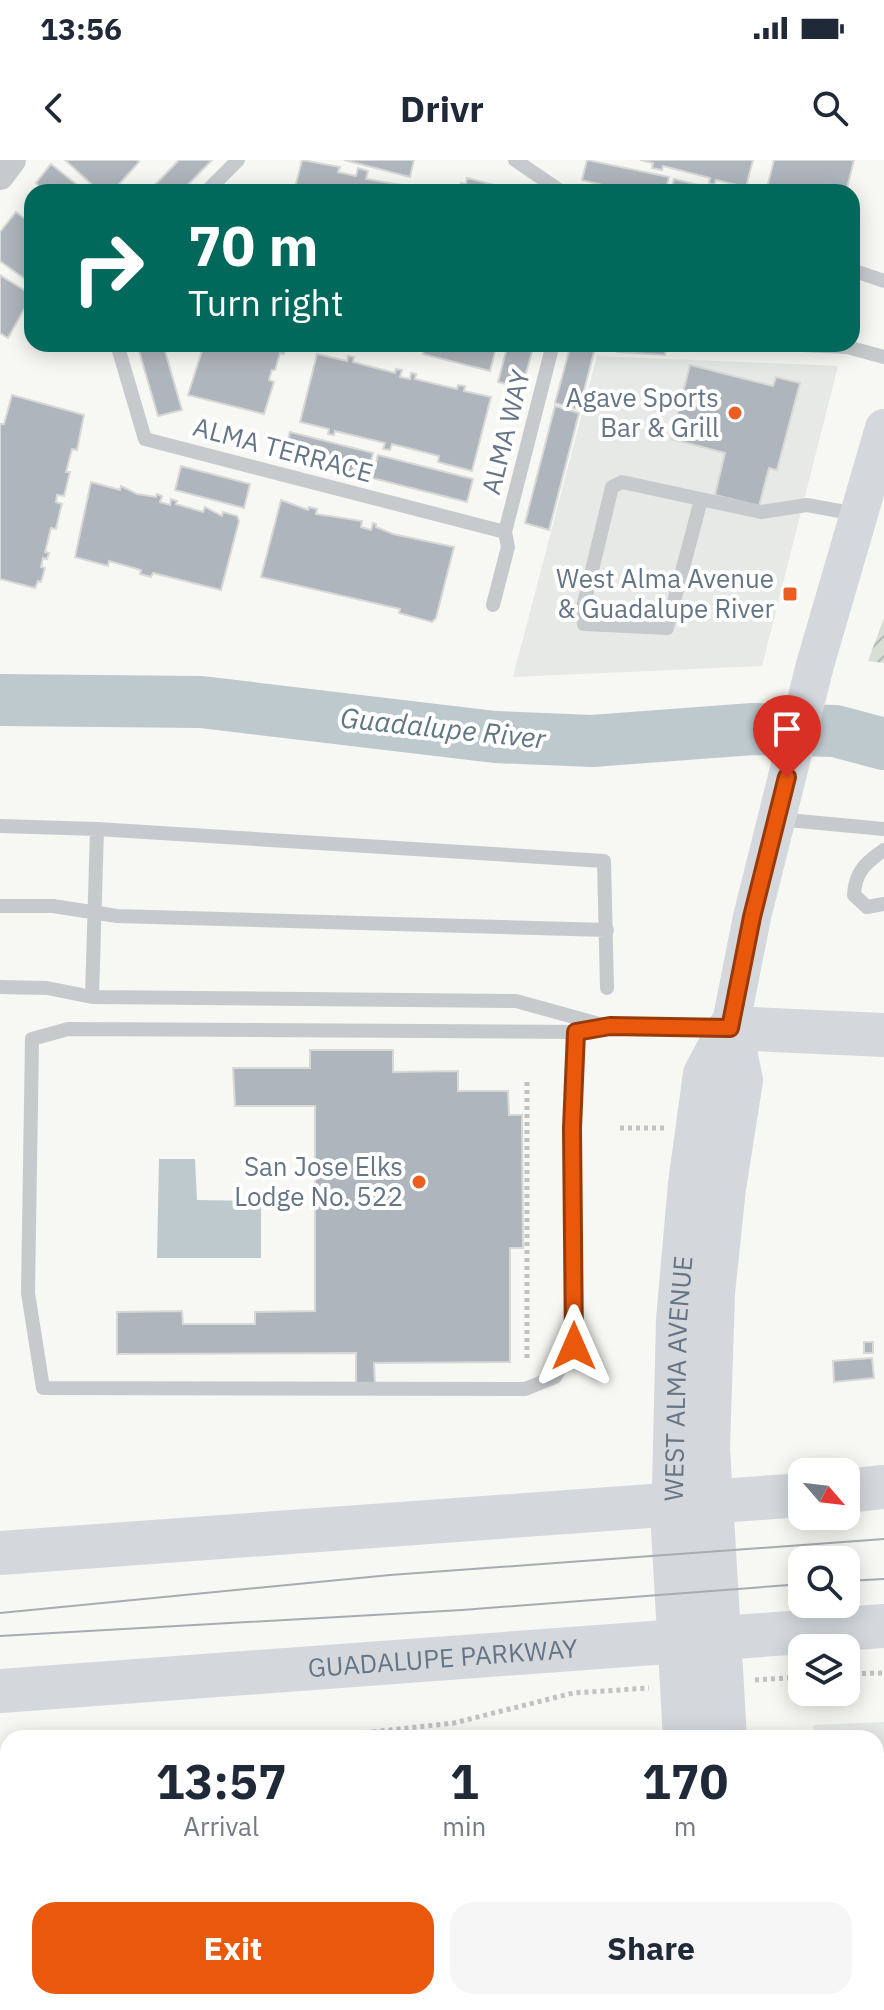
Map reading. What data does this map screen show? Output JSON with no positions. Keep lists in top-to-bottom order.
{
  "streets": {
    "main road": ["WEST ALMA AVENUE", "GUADALUPE PARKWAY"],
    "lane": ["ALMA WAY", "ALMA TERRACE"]
  },
  "crossings": [
    ["ALMA WAY", "ALMA TERRACE"]
  ],
  "water": ["Guadalupe River"],
  "places": {
    "other": ["Agave Sports Bar & Grill", "San Jose Elks Lodge No. 522"],
    "transit": ["West Alma Avenue & Guadalupe River"]
  },
  "north": "bottom right",
  "page": {
    "status": "13:56",
    "header": "Drivr",
    "turn": ["70 m", "Turn right"],
    "eta": [
      "13:57",
      "Arrival",
      "1",
      "min",
      "170",
      "m"
    ],
    "buttons": ["Exit", "Share"]
  }
}
